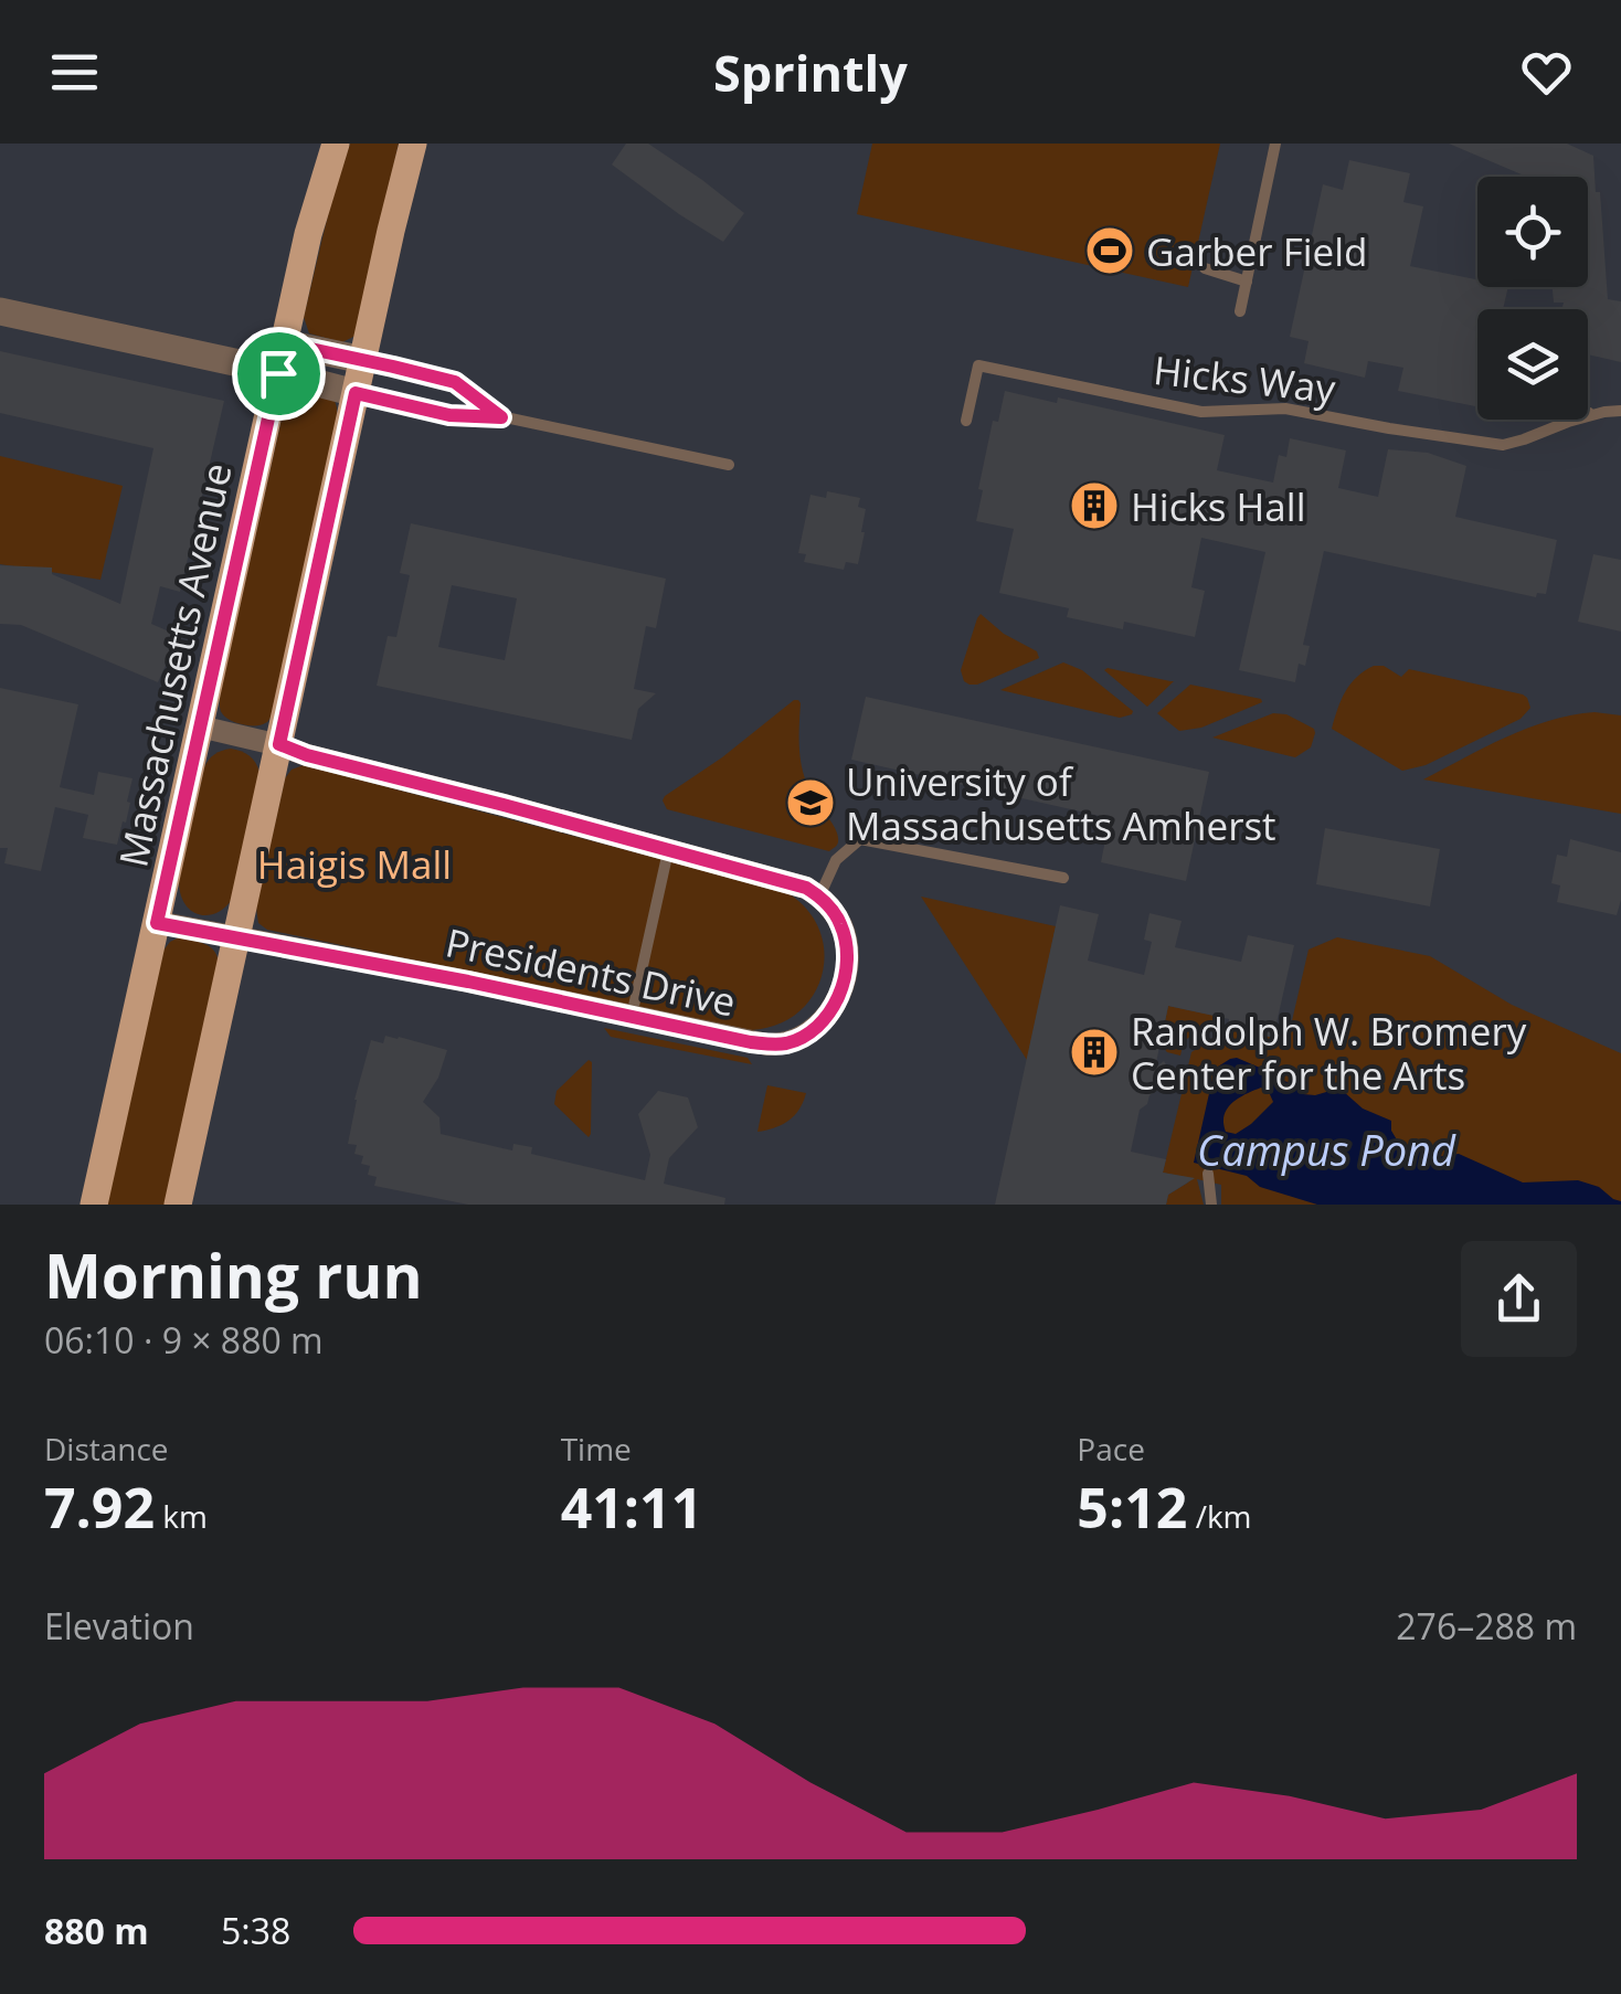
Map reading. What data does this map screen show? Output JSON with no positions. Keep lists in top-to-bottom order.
{
  "streets": {
    "main road": ["Massachusetts Avenue"],
    "street": ["Presidents Drive"],
    "lane": ["Hicks Way"]
  },
  "crossings": [
    ["Massachusetts Avenue", "Presidents Drive"]
  ],
  "water": ["Campus Pond"],
  "parks": ["Haigis Mall"],
  "places": {
    "sports": ["Garber Field"],
    "building": ["Hicks Hall", "Randolph W. Bromery Center for the Arts"],
    "school or university": ["University of Massachusetts Amherst"]
  },
  "page": {
    "header": "Sprintly",
    "heading": ["Morning run", "06:10 · 9 × 880 m"],
    "stats": [
      ["Distance", "7.92 km"],
      ["Time", "41:11"],
      ["Pace", "5:12 /km"]
    ],
    "chart": ["Elevation", "276–288 m"],
    "list": [
      {
        "name": "880 m",
        "note": "5:38"
      }
    ]
  }
}
